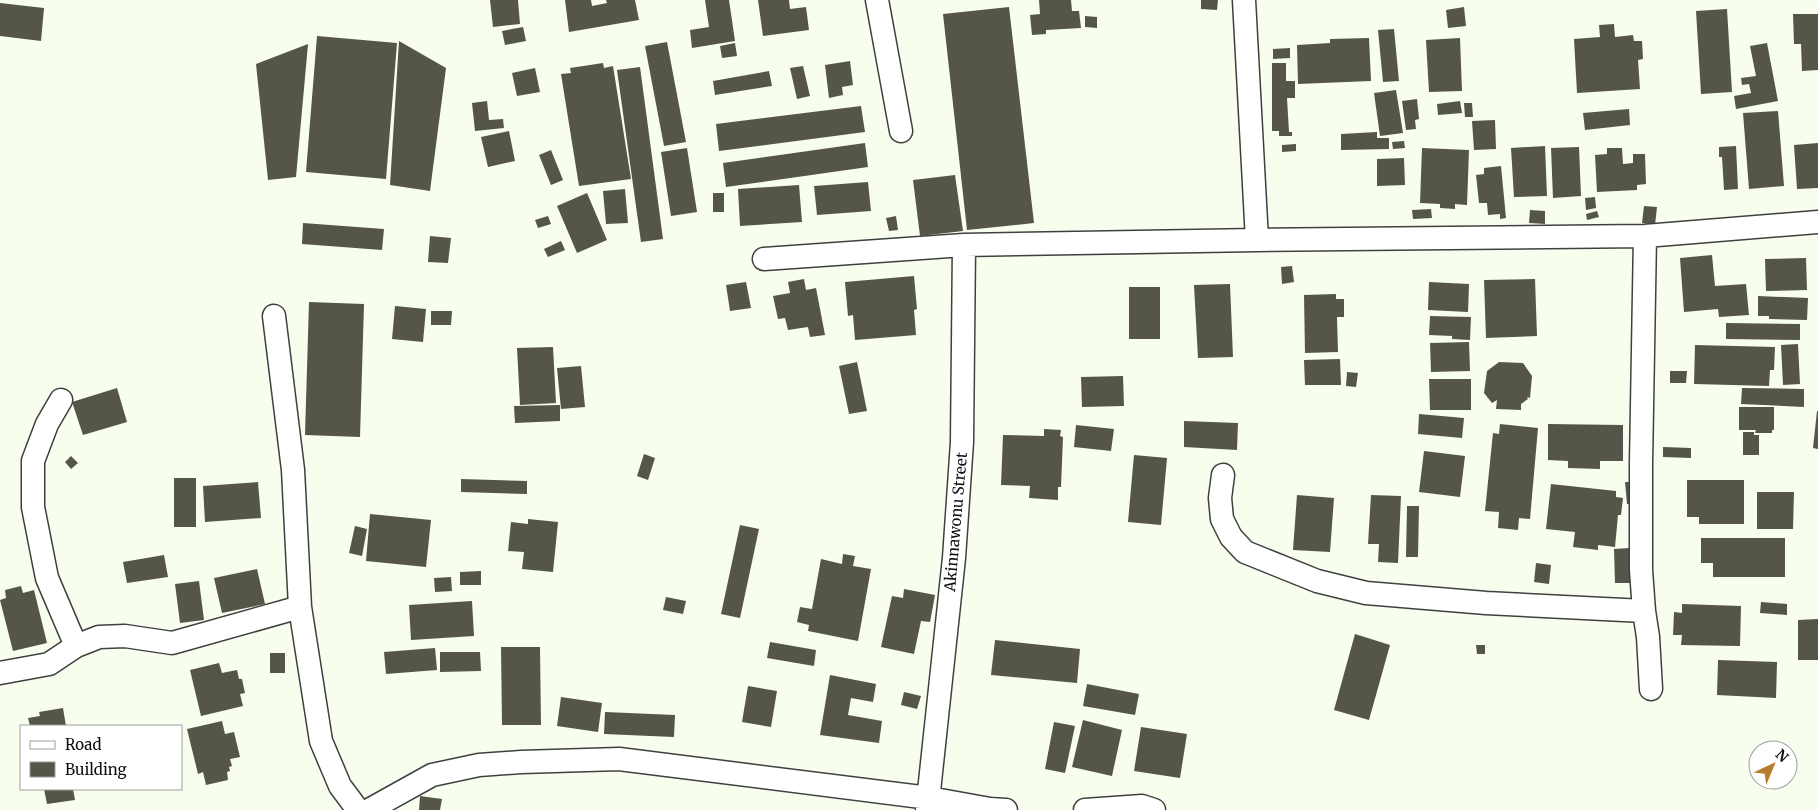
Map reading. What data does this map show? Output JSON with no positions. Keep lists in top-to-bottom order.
{
  "streets": {
    "street": ["Akinnawonu Street"]
  },
  "legend": ["Road", "Building"],
  "north": "top right"
}
